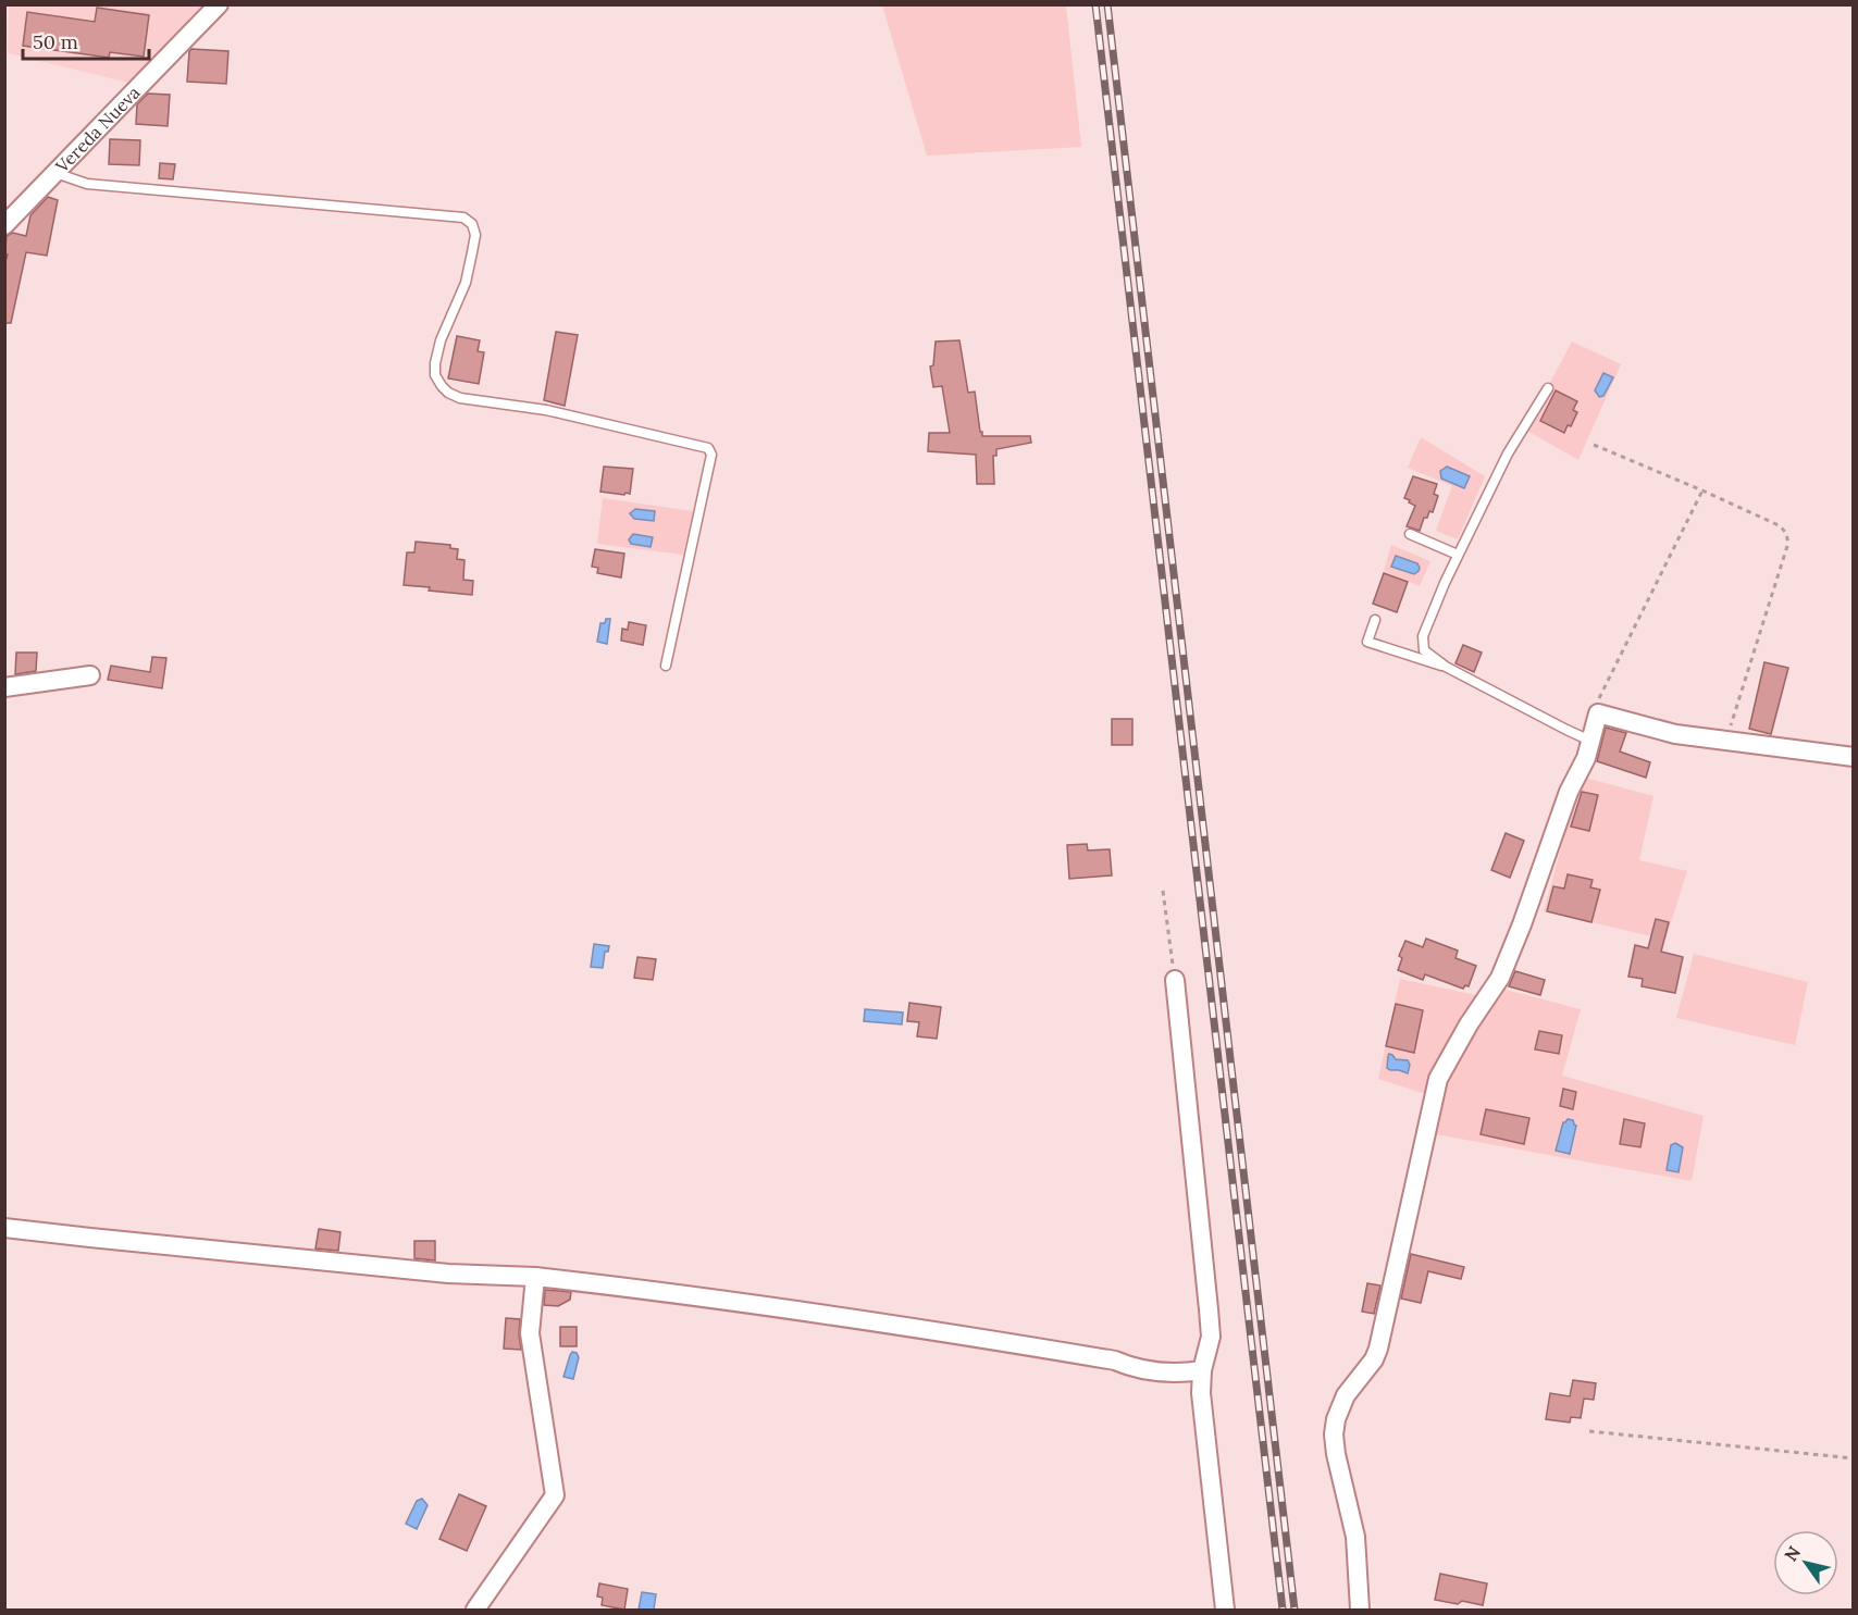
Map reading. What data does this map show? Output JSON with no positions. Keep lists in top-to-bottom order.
{
  "streets": {
    "street": ["Vereda Nueva"]
  },
  "scale_bar": "50 m",
  "north": "top left"
}
